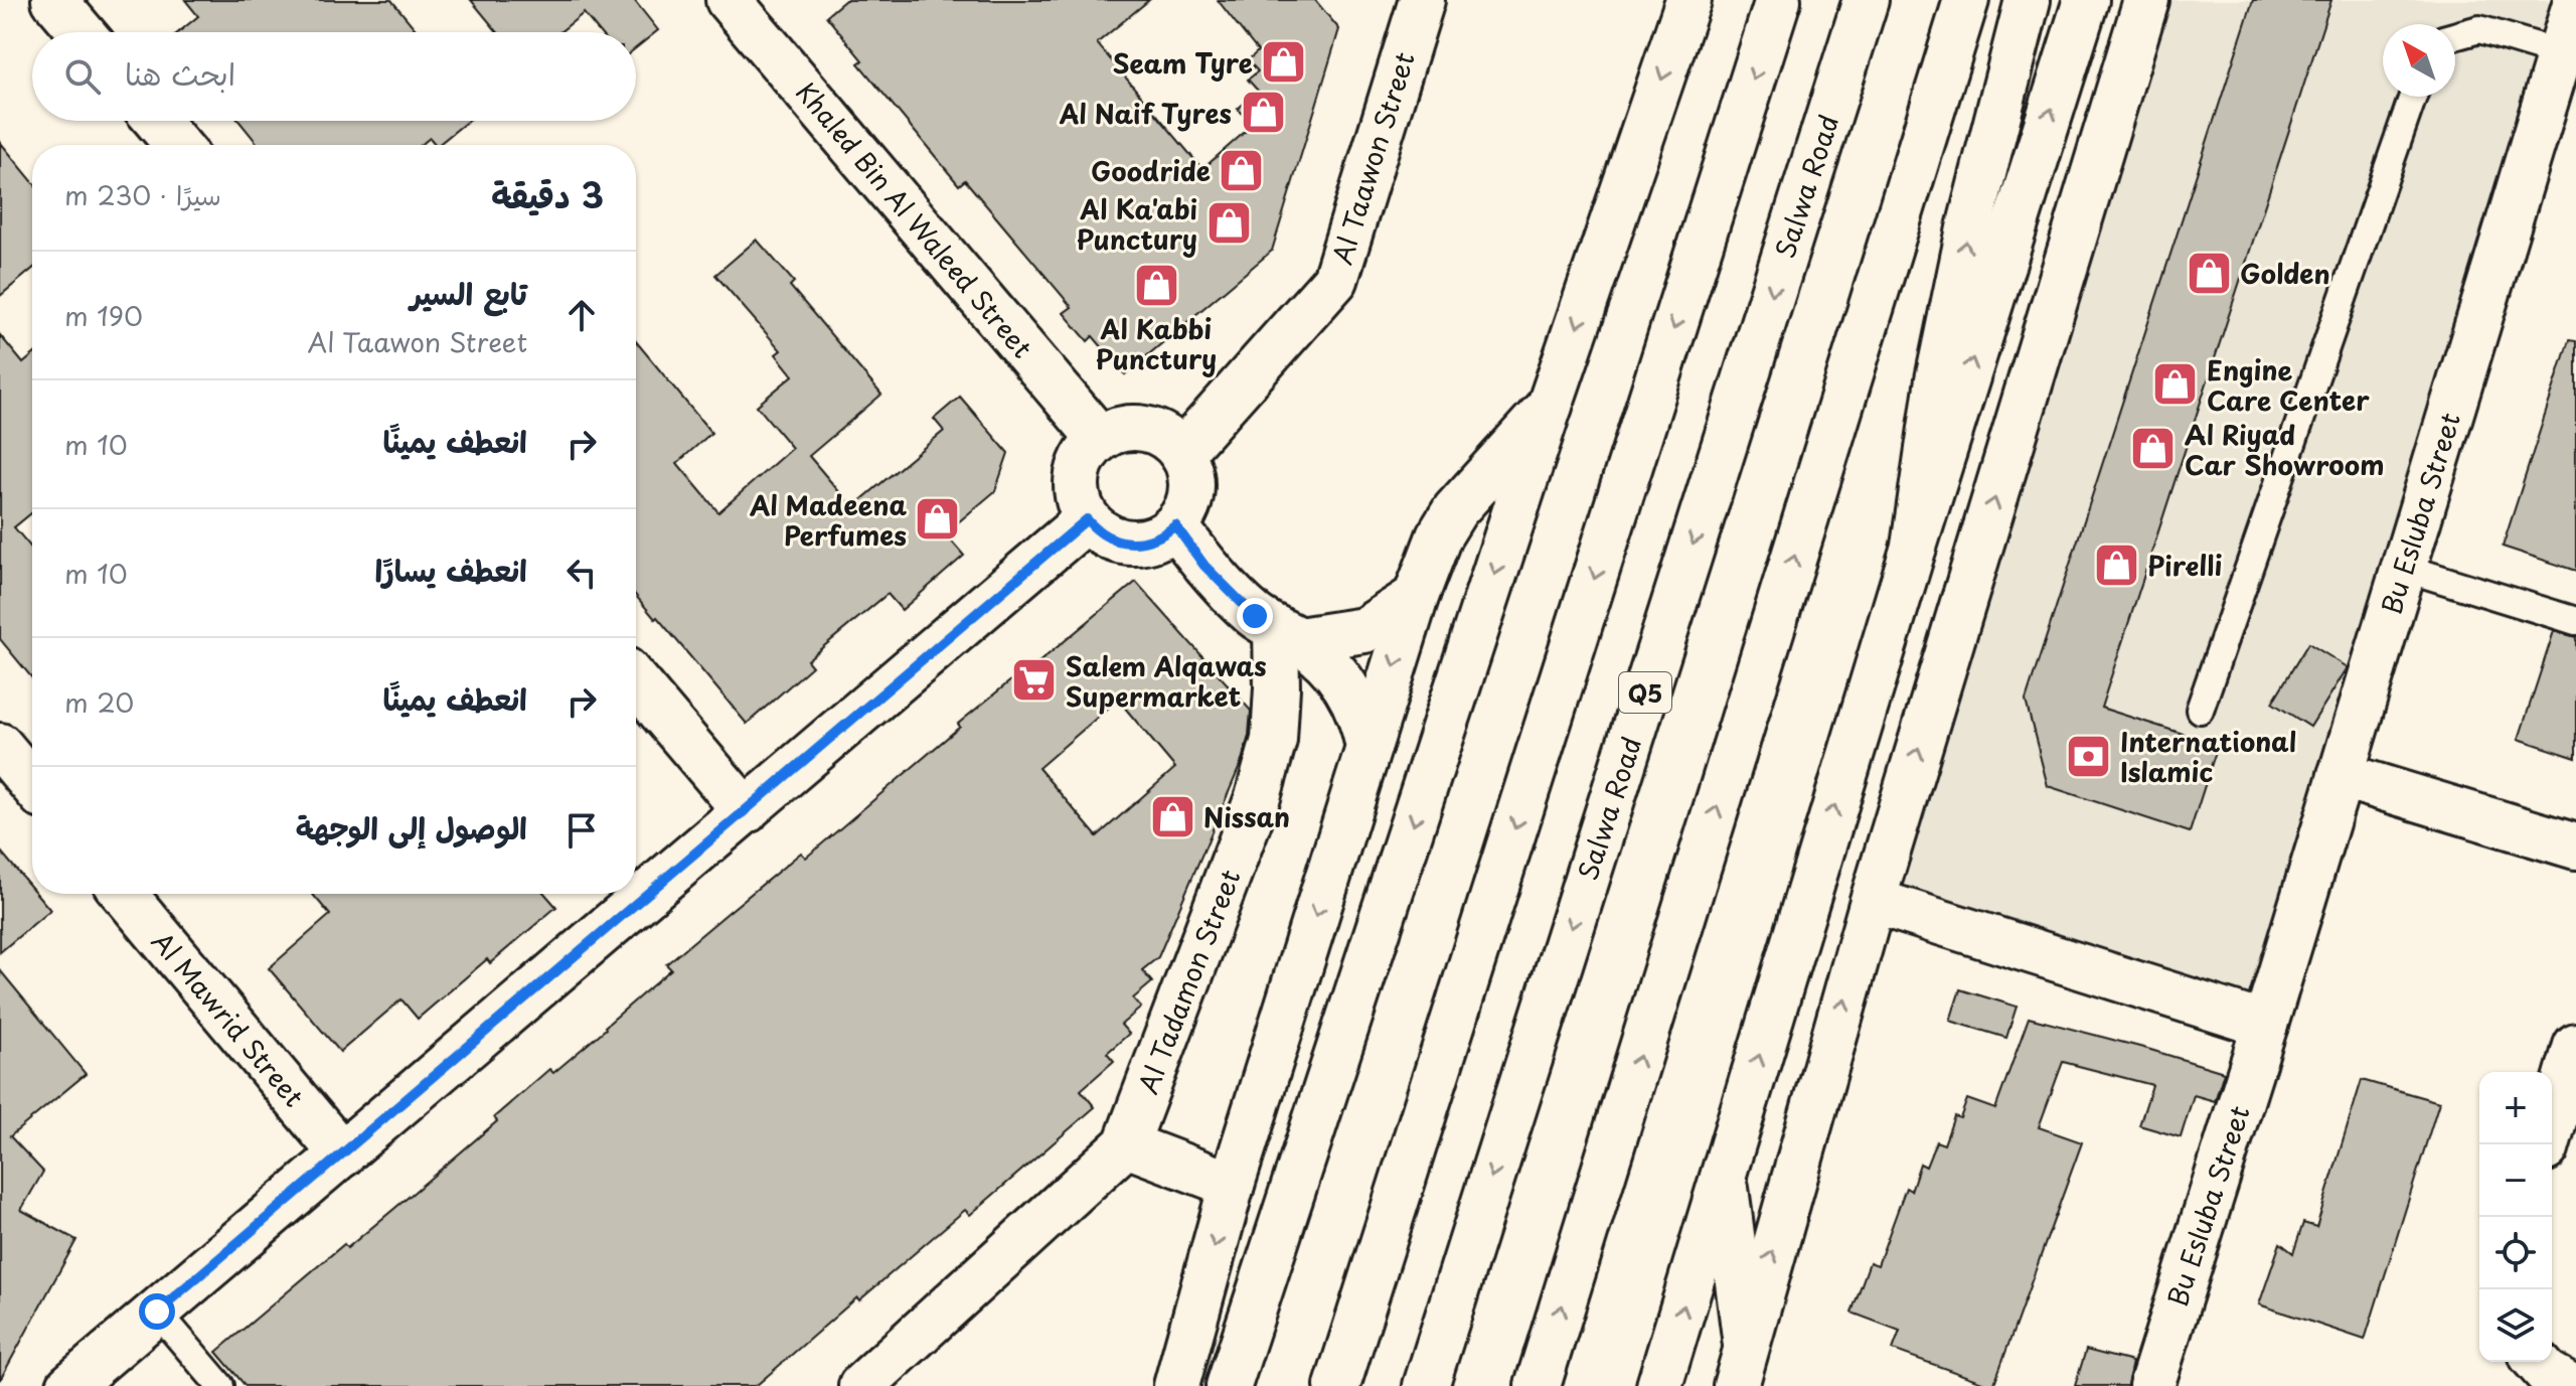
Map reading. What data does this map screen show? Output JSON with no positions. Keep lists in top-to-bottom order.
{
  "streets": {
    "main road": [
      "Al Taawon Street",
      "Salwa Road",
      "Khaled Bin Al Waleed Street",
      "Bu Esluba Street",
      "Q5",
      "Al Tadamon Street",
      "Al Mawrid Street"
    ]
  },
  "crossings": [
    ["Al Taawon Street", "Khaled Bin Al Waleed Street"]
  ],
  "places": {
    "shop": [
      "Seam Tyre",
      "Al Naif Tyres",
      "Goodride",
      "Al Ka'abi Punctury",
      "Golden",
      "Al Kabbi Punctury",
      "Engine Care Center",
      "Al Riyad Car Showroom",
      "Al Madeena Perfumes",
      "Pirelli",
      "Nissan"
    ],
    "supermarket": ["Salem Alqawas Supermarket"],
    "bank": ["International Islamic"]
  },
  "north": "top left",
  "page": {
    "search": "ابحث هنا",
    "heading": ["3 دقيقة", "سيرًا · 230 m"],
    "list": [
      ["تابع السير", "Al Taawon Street", "190 m"],
      ["انعطف يمينًا", "10 m"],
      ["انعطف يسارًا", "10 m"],
      ["انعطف يمينًا", "20 m"],
      "الوصول إلى الوجهة"
    ],
    "map_buttons": ["+", "−"]
  }
}
